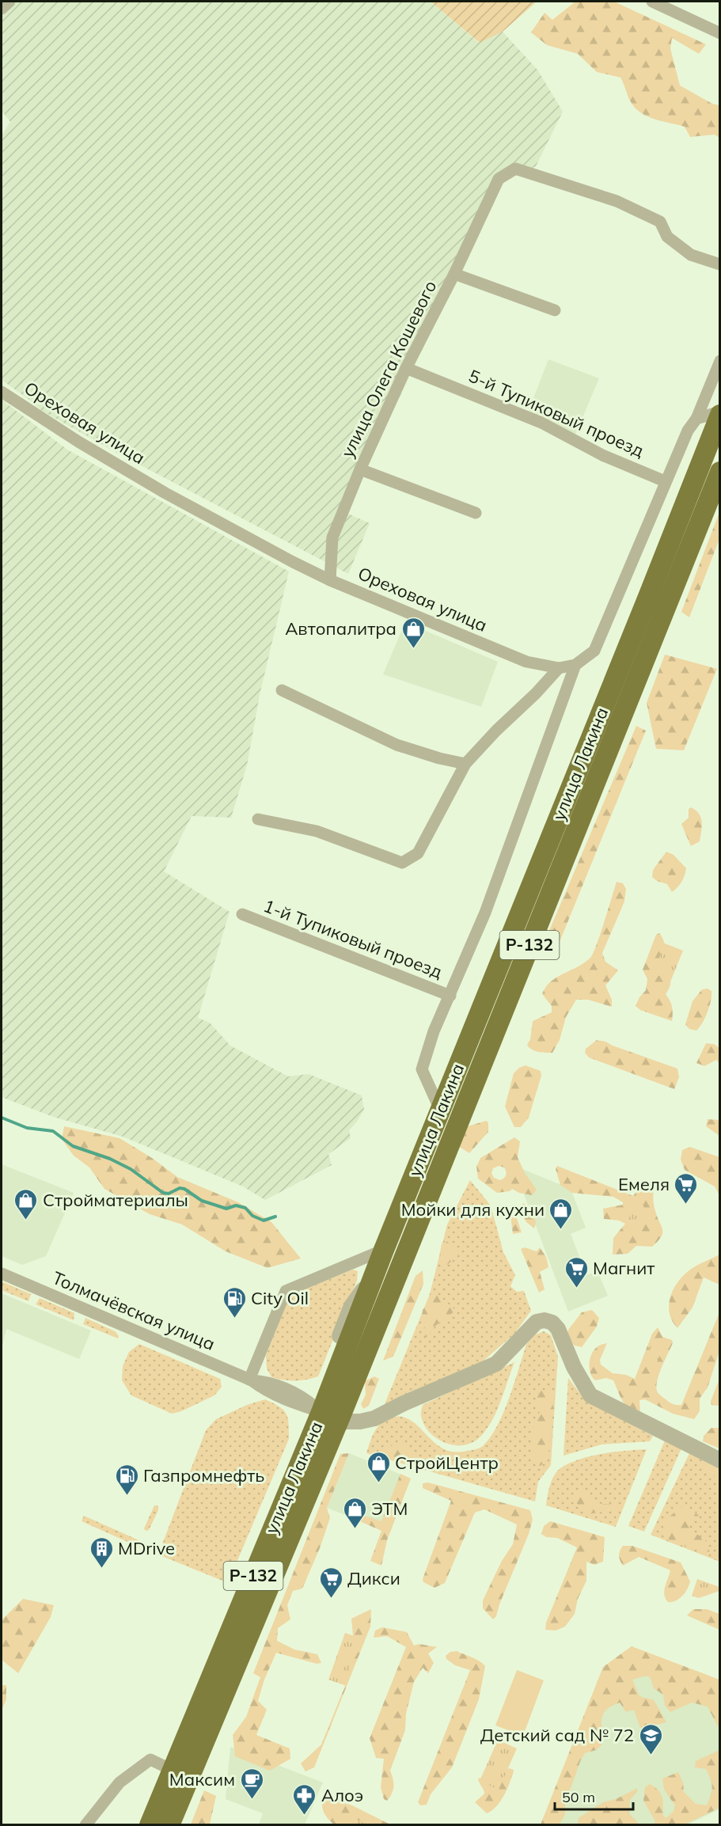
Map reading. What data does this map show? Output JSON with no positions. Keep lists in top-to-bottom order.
{
  "streets": {
    "highway": ["улица Лакина", "Р-132"],
    "street": [
      "улица Олега Кошевого",
      "5-й Тупиковый проезд",
      "Ореховая улица",
      "1-й Тупиковый проезд",
      "Толмачёвская улица"
    ]
  },
  "crossings": [
    ["улица Олега Кошевого", "5-й Тупиковый проезд"],
    ["улица Олега Кошевого", "Ореховая улица"],
    ["5-й Тупиковый проезд", "Ореховая улица"],
    ["улица Лакина", "Толмачёвская улица"]
  ],
  "places": {
    "shop": [
      "Автопалитра",
      "Стройматериалы",
      "Мойки для кухни",
      "СтройЦентр",
      "ЭТМ"
    ],
    "supermarket": ["Емеля", "Магнит", "Дикси"],
    "fuel station": ["City Oil", "Газпромнефть"],
    "building": ["MDrive"],
    "school or university": ["Детский сад № 72"],
    "cafe": ["Максим"],
    "pharmacy": ["Алоэ"]
  },
  "scale_bar": "50 m"
}
